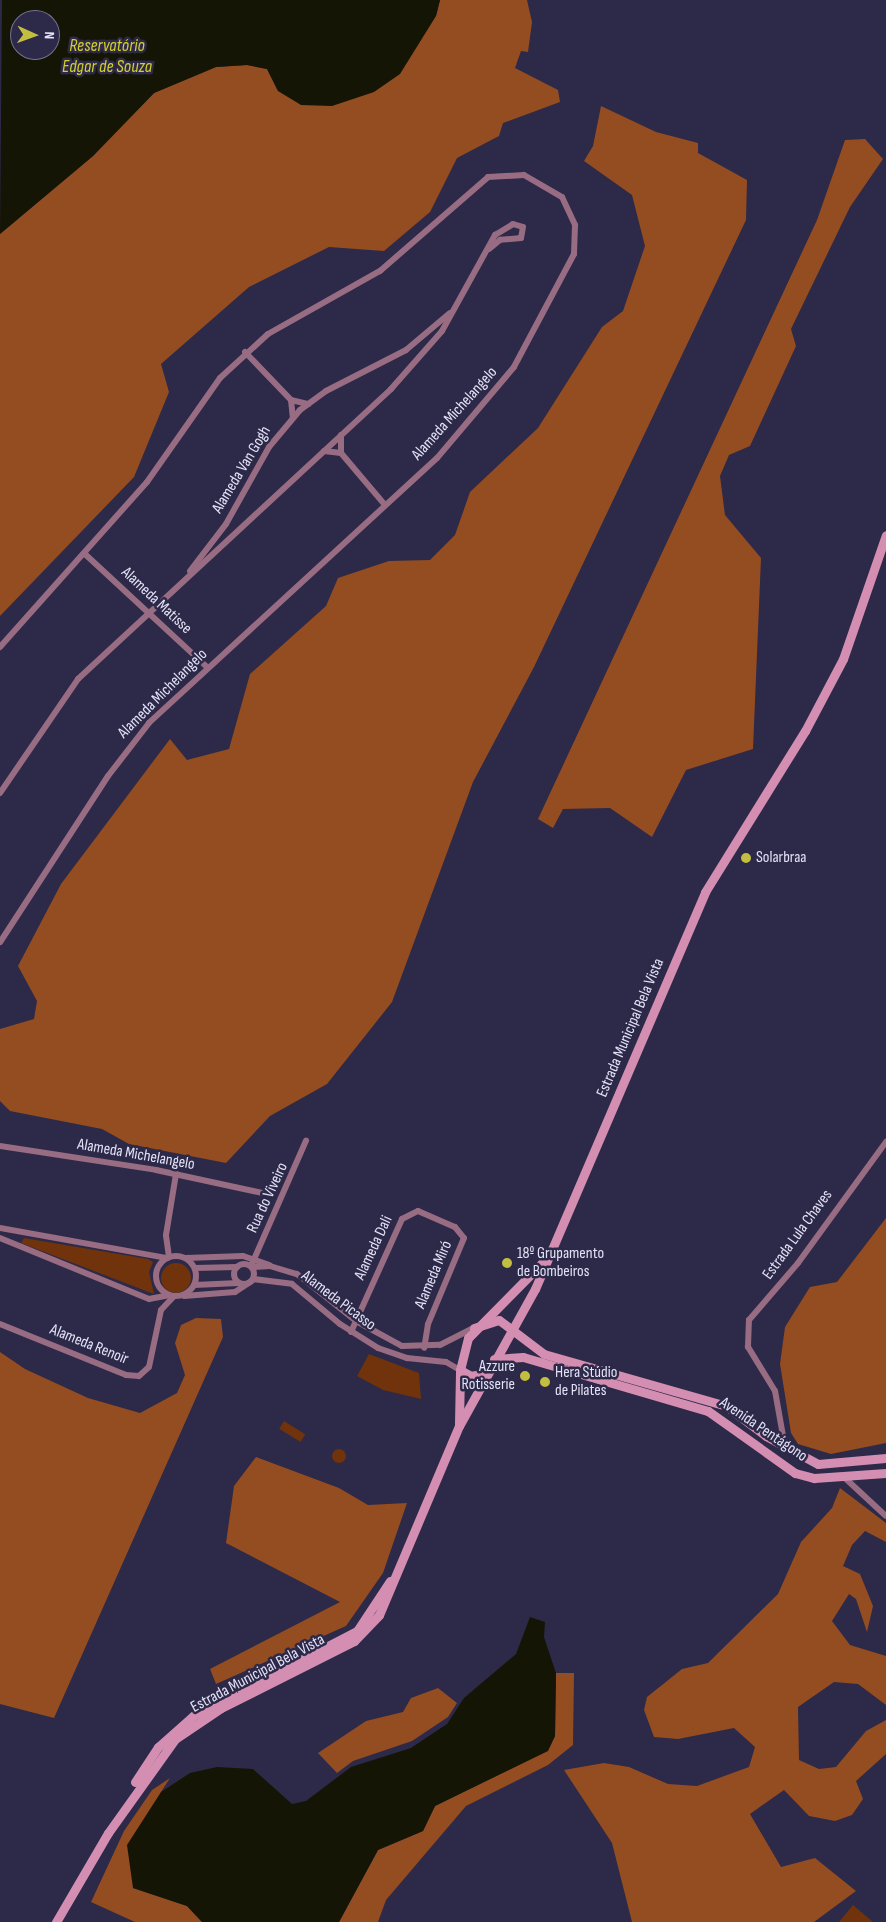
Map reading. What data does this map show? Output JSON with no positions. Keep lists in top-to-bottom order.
{
  "streets": {
    "main road": ["Estrada Municipal Bela Vista", "Alameda Picasso", "Avenida Pentágono"],
    "street": [
      "Alameda Michelangelo",
      "Alameda Van Gogh",
      "Alameda Matisse",
      "Rua do Viveiro",
      "Estrada Lula Chaves",
      "Alameda Dali",
      "Alameda Miró",
      "Alameda Renoir"
    ]
  },
  "crossings": [
    ["Alameda Michelangelo", "Alameda Matisse"],
    ["Alameda Van Gogh", "Alameda Matisse"],
    ["Estrada Municipal Bela Vista", "Alameda Picasso"],
    ["Estrada Municipal Bela Vista", "Avenida Pentágono"],
    ["Rua do Viveiro", "Alameda Picasso"],
    ["Estrada Lula Chaves", "Avenida Pentágono"],
    ["Alameda Dali", "Alameda Miró"],
    ["Alameda Dali", "Alameda Picasso"],
    ["Alameda Miró", "Alameda Picasso"],
    ["Alameda Picasso", "Alameda Renoir"]
  ],
  "water": ["Reservatório Edgar de Souza"],
  "places": [
    "Solarbraa",
    "18º Grupamento de Bombeiros",
    "Azzure Rotisserie",
    "Hera Stúdio de Pilates"
  ],
  "north": "right"
}
